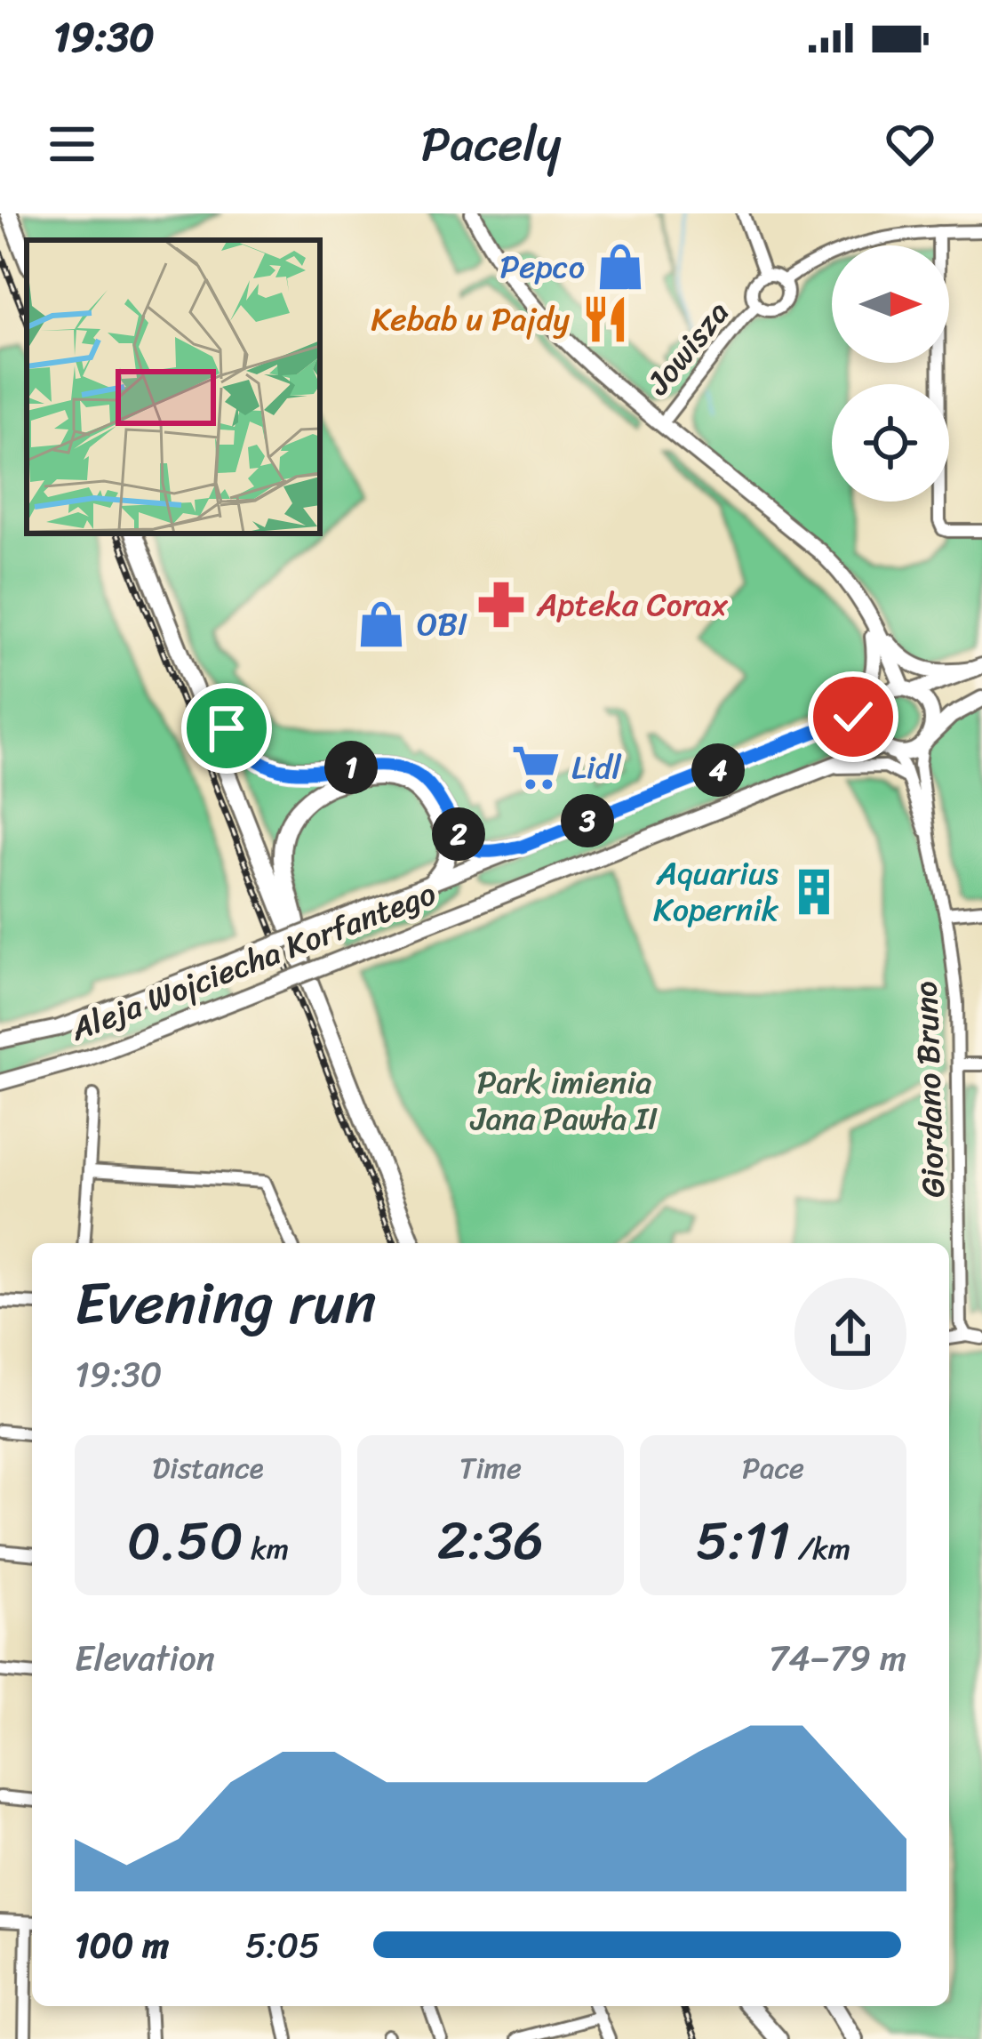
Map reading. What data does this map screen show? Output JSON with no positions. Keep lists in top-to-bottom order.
{
  "streets": {
    "main road": ["Aleja Wojciecha Korfantego"],
    "street": ["Jowisza", "Giordano Bruno"]
  },
  "crossings": [
    ["Aleja Wojciecha Korfantego", "Giordano Bruno"]
  ],
  "parks": ["Park imienia Jana Pawła II"],
  "places": {
    "shop": ["Pepco", "OBI"],
    "restaurant": ["Kebab u Pajdy"],
    "pharmacy": ["Apteka Corax"],
    "supermarket": ["Lidl"],
    "building": ["Aquarius Kopernik"]
  },
  "north": "right",
  "page": {
    "status": "19:30",
    "header": "Pacely",
    "pins": [
      "1",
      "4",
      "3",
      "2"
    ],
    "heading": ["Evening run", "19:30"],
    "stats": [
      ["Distance", "0.50 km"],
      ["Time", "2:36"],
      ["Pace", "5:11 /km"]
    ],
    "chart": ["Elevation", "74–79 m"],
    "list": [
      {
        "name": "100 m",
        "note": "5:05"
      }
    ]
  }
}
